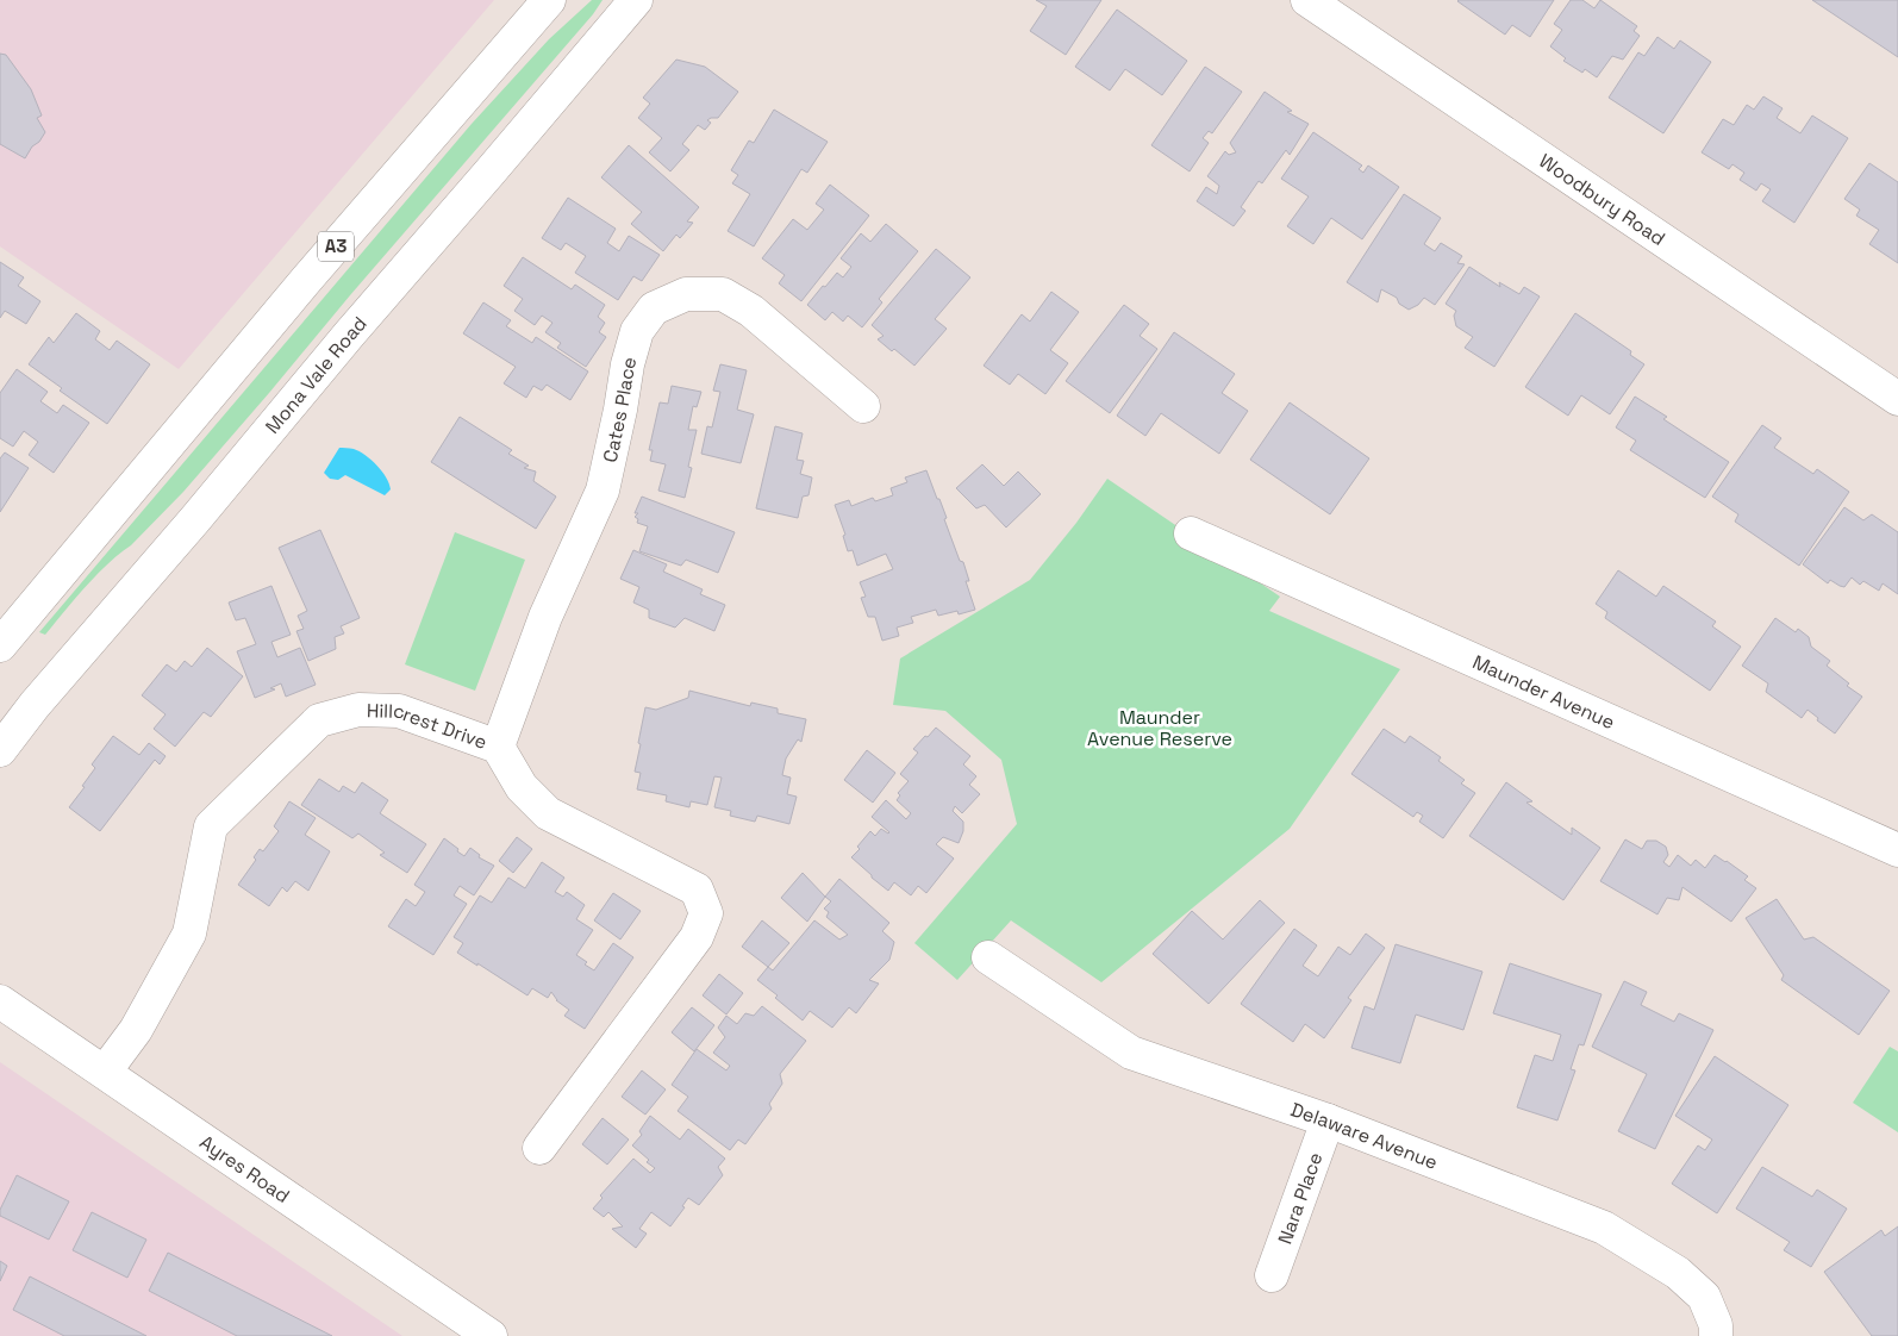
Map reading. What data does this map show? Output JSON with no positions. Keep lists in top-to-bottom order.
{
  "streets": {
    "main road": [
      "Woodbury Road",
      "A3",
      "Mona Vale Road",
      "Cates Place",
      "Maunder Avenue",
      "Hillcrest Drive",
      "Delaware Avenue",
      "Ayres Road",
      "Nara Place"
    ]
  },
  "crossings": [
    ["Cates Place", "Hillcrest Drive"],
    ["Hillcrest Drive", "Ayres Road"],
    ["Delaware Avenue", "Nara Place"]
  ],
  "parks": ["Maunder Avenue Reserve"]
}
